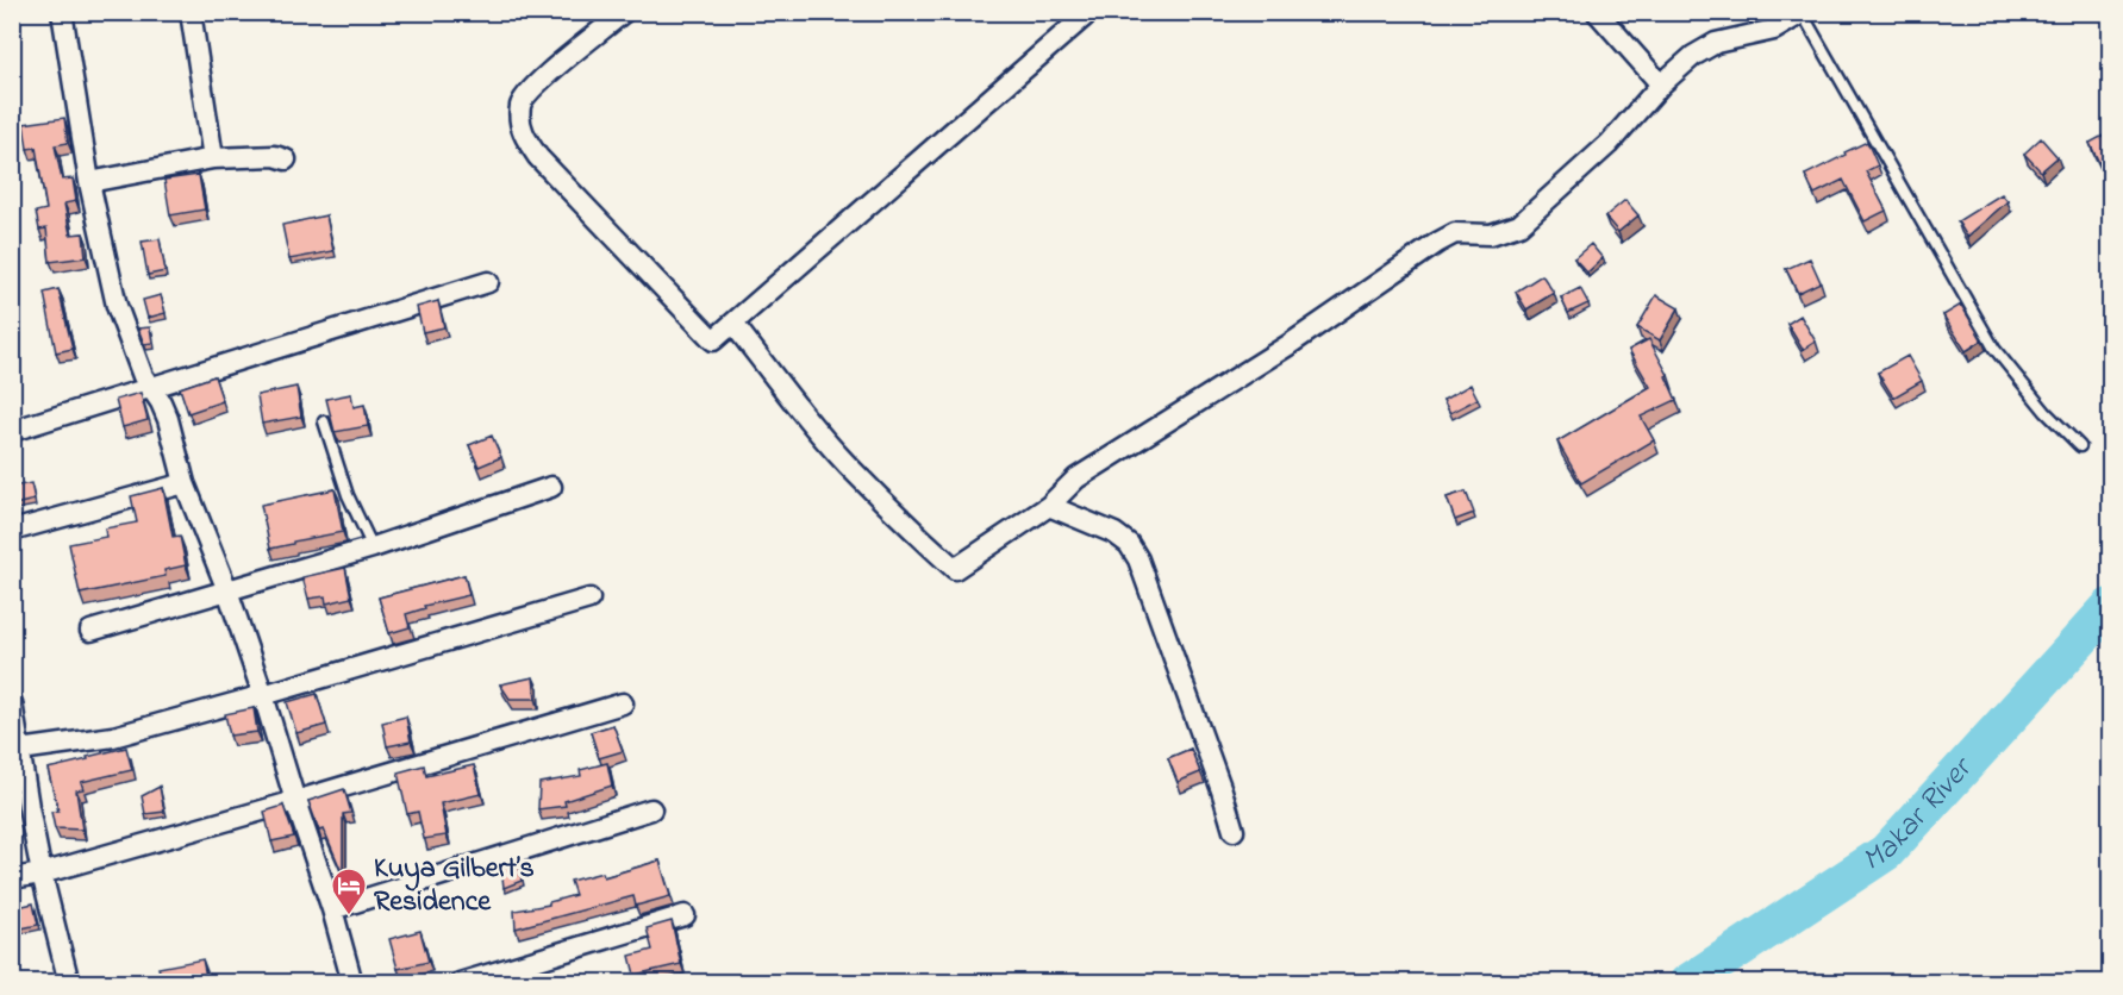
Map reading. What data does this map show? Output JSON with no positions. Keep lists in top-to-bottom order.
{
  "water": ["Makar River"],
  "places": {
    "hotel": ["Kuya Gilbert’s Residence"]
  }
}
